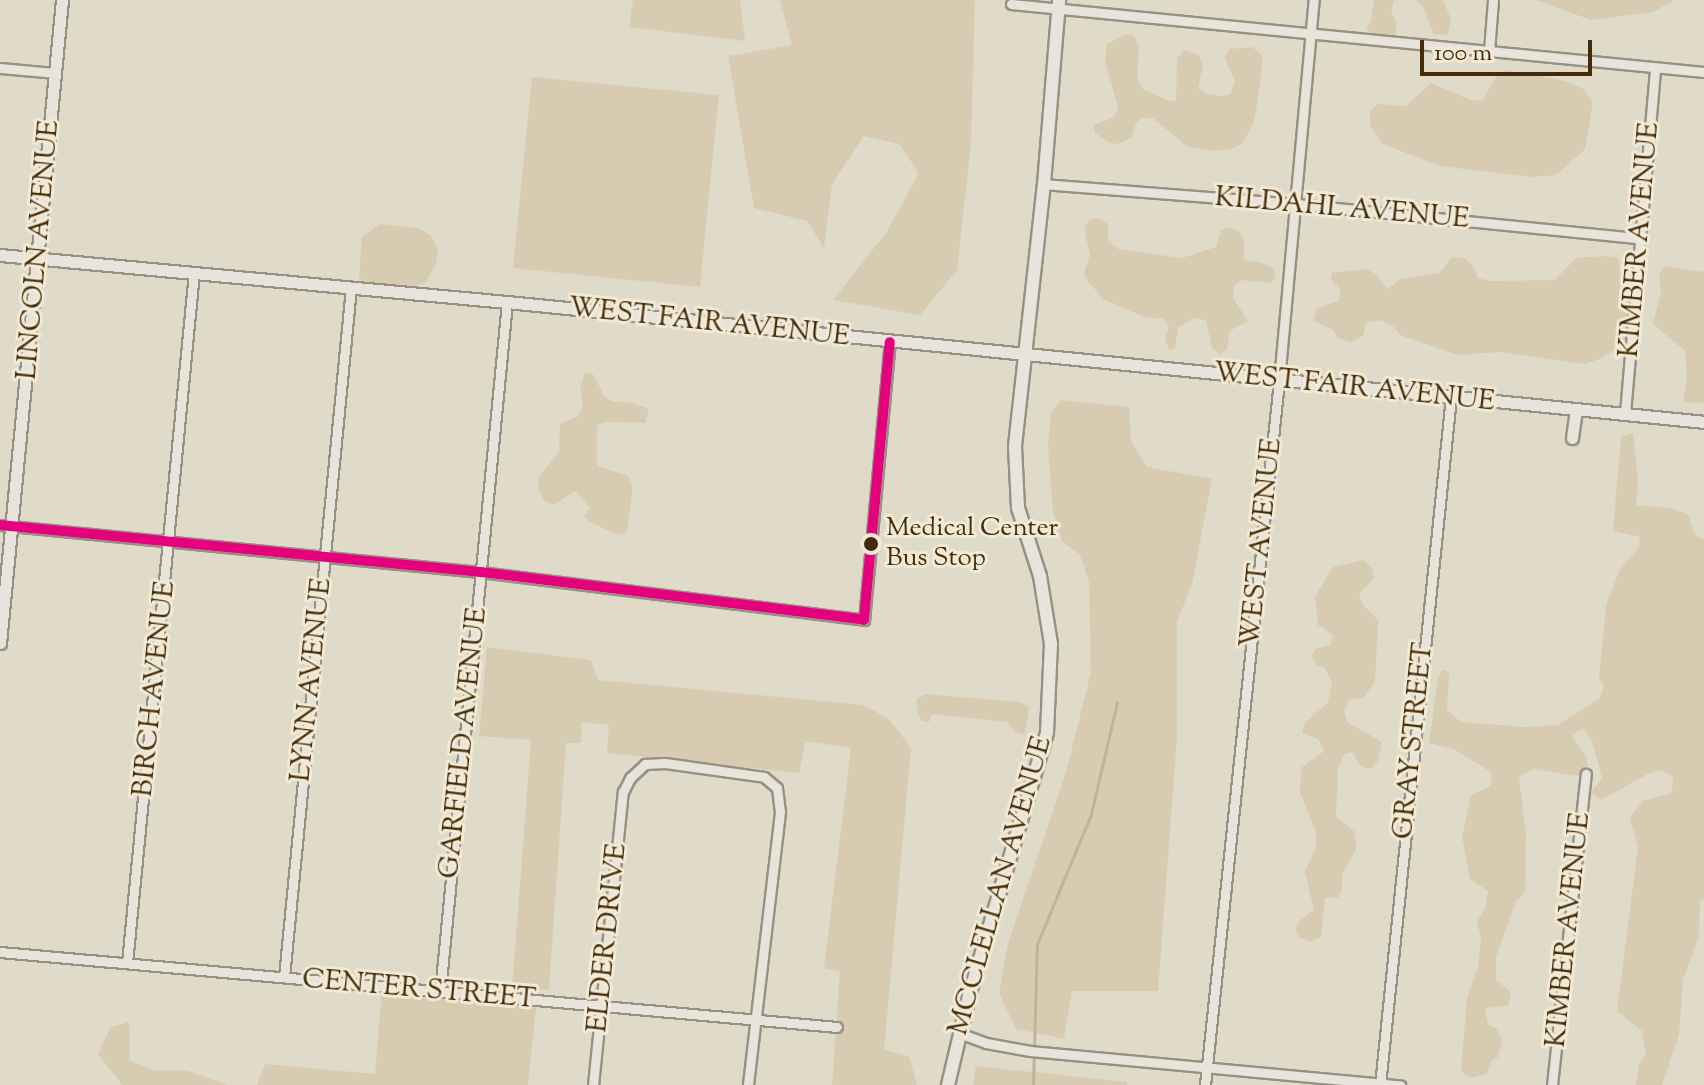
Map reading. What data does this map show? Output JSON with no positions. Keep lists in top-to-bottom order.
{
  "streets": {
    "main road": ["MCCLELLAN AVENUE"],
    "street": [
      "KILDAHL AVENUE",
      "KIMBER AVENUE",
      "LINCOLN AVENUE",
      "WEST FAIR AVENUE",
      "WEST AVENUE",
      "LYNN AVENUE",
      "BIRCH AVENUE",
      "GRAY STREET",
      "GARFIELD AVENUE",
      "ELDER DRIVE",
      "CENTER STREET"
    ]
  },
  "crossings": [
    ["KILDAHL AVENUE", "KIMBER AVENUE"],
    ["KILDAHL AVENUE", "WEST AVENUE"],
    ["KILDAHL AVENUE", "MCCLELLAN AVENUE"],
    ["KIMBER AVENUE", "WEST FAIR AVENUE"],
    ["LINCOLN AVENUE", "WEST FAIR AVENUE"],
    ["WEST FAIR AVENUE", "WEST AVENUE"],
    ["WEST FAIR AVENUE", "LYNN AVENUE"],
    ["WEST FAIR AVENUE", "BIRCH AVENUE"],
    ["WEST FAIR AVENUE", "GRAY STREET"],
    ["WEST FAIR AVENUE", "GARFIELD AVENUE"],
    ["WEST FAIR AVENUE", "MCCLELLAN AVENUE"],
    ["LYNN AVENUE", "CENTER STREET"],
    ["BIRCH AVENUE", "CENTER STREET"],
    ["GARFIELD AVENUE", "CENTER STREET"],
    ["ELDER DRIVE", "CENTER STREET"]
  ],
  "places": ["Medical Center Bus Stop"],
  "scale_bar": "100 m"
}
